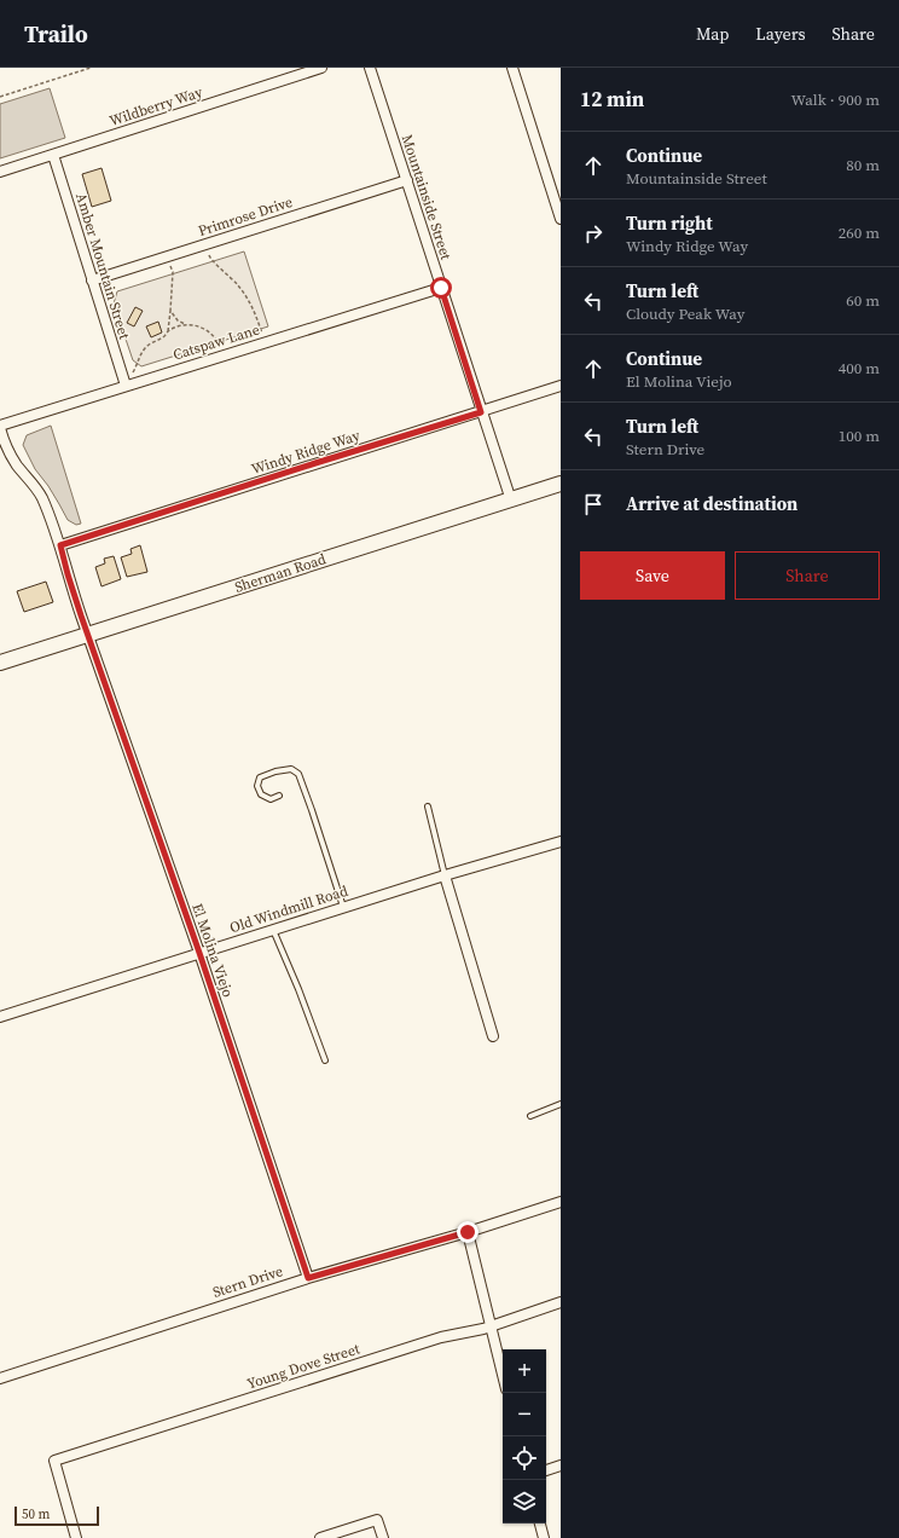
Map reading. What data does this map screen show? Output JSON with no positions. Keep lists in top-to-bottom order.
{
  "streets": {
    "street": [
      "Wildberry Way",
      "Mountainside Street",
      "Primrose Drive",
      "Amber Mountain Street",
      "Catspaw Lane",
      "Windy Ridge Way",
      "Sherman Road",
      "Old Windmill Road",
      "El Molina Viejo",
      "Stern Drive",
      "Young Dove Street"
    ]
  },
  "crossings": [
    ["Wildberry Way", "Amber Mountain Street"],
    ["Mountainside Street", "Primrose Drive"],
    ["Mountainside Street", "Catspaw Lane"],
    ["Mountainside Street", "Windy Ridge Way"],
    ["Mountainside Street", "Sherman Road"],
    ["Primrose Drive", "Amber Mountain Street"],
    ["Amber Mountain Street", "Catspaw Lane"],
    ["Catspaw Lane", "El Molina Viejo"],
    ["Windy Ridge Way", "El Molina Viejo"],
    ["Sherman Road", "El Molina Viejo"],
    ["Old Windmill Road", "El Molina Viejo"],
    ["El Molina Viejo", "Stern Drive"]
  ],
  "scale_bar": "50 m",
  "page": {
    "header": "Trailo",
    "nav": ["Map", "Layers", "Share"],
    "heading": ["12 min", "Walk · 900 m"],
    "list": [
      ["Continue", "Mountainside Street", "80 m"],
      ["Turn right", "Windy Ridge Way", "260 m"],
      ["Turn left", "Cloudy Peak Way", "60 m"],
      ["Continue", "El Molina Viejo", "400 m"],
      ["Turn left", "Stern Drive", "100 m"],
      "Arrive at destination"
    ],
    "buttons": ["Save", "Share"],
    "map_buttons": ["+", "−"],
    "scale": "50 m"
  }
}
